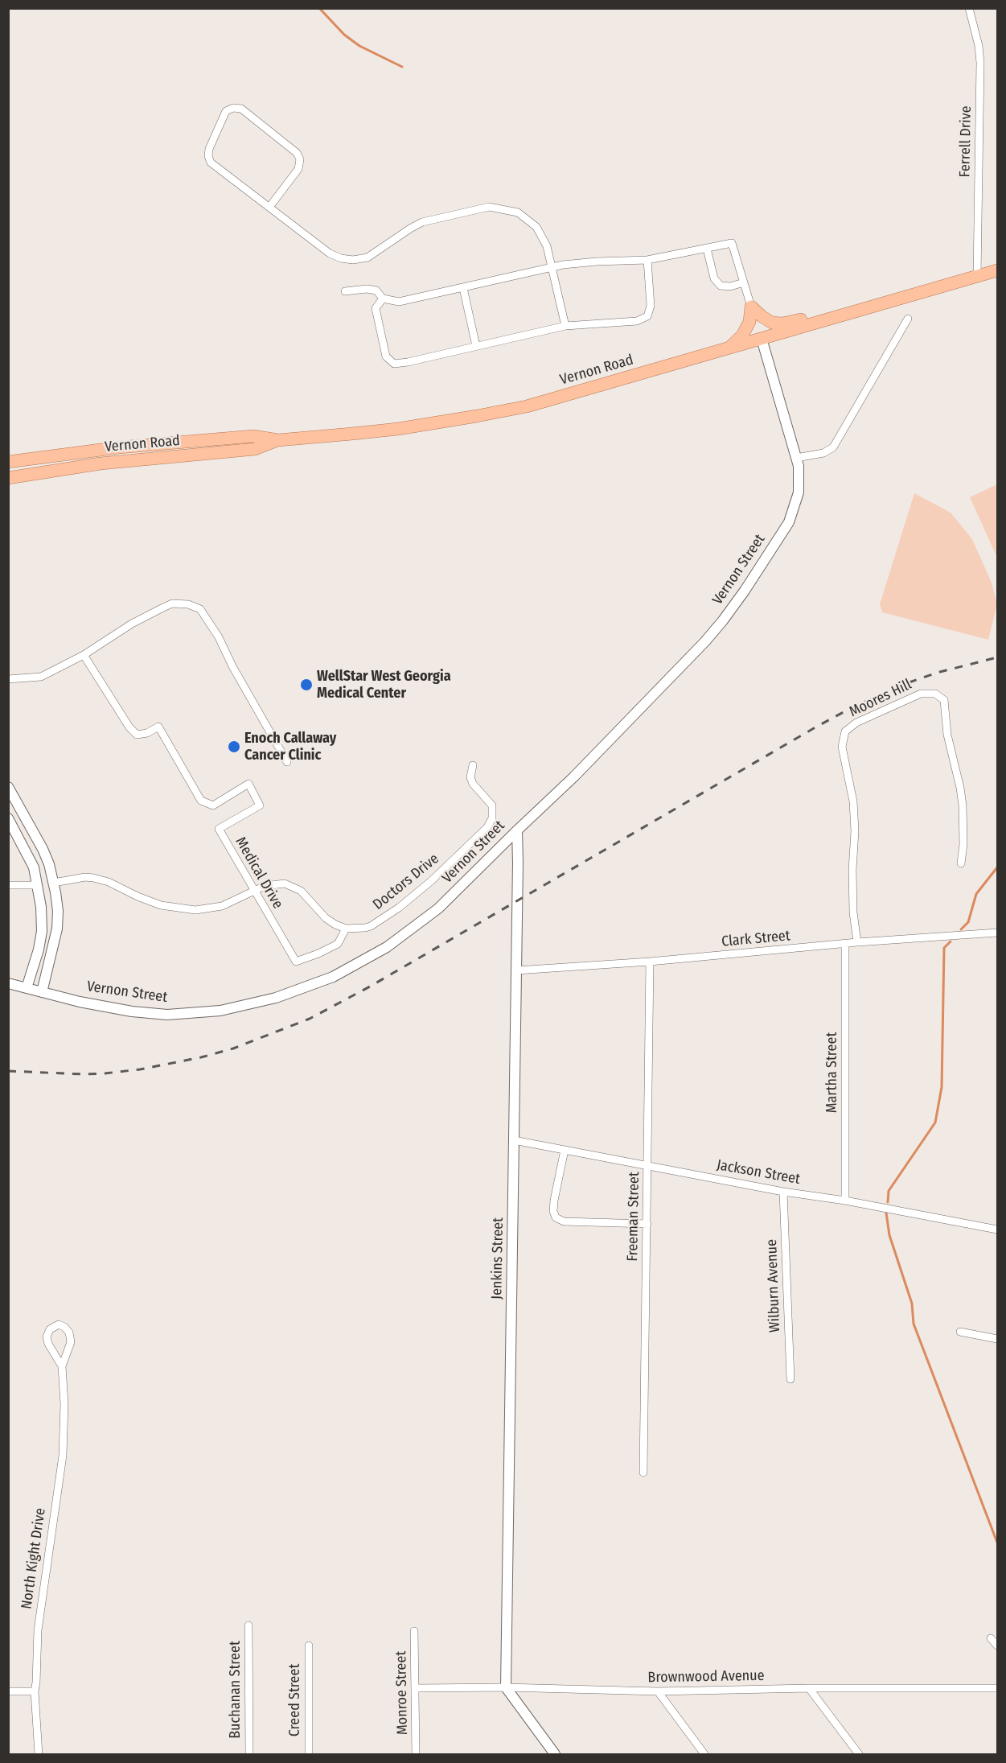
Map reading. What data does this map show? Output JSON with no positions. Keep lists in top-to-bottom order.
{
  "streets": {
    "main road": ["Vernon Road"],
    "street": [
      "Ferrell Drive",
      "Vernon Street",
      "Moores Hill",
      "Medical Drive",
      "Doctors Drive",
      "Clark Street",
      "Martha Street",
      "Jackson Street",
      "Freeman Street",
      "Jenkins Street",
      "Wilburn Avenue",
      "North Kight Drive",
      "Brownwood Avenue",
      "Buchanan Street",
      "Monroe Street",
      "Creed Street"
    ]
  },
  "crossings": [
    ["Ferrell Drive", "Vernon Road"],
    ["Vernon Road", "Vernon Street"],
    ["Vernon Street", "Jenkins Street"],
    ["Moores Hill", "Clark Street"],
    ["Medical Drive", "Doctors Drive"],
    ["Clark Street", "Martha Street"],
    ["Clark Street", "Freeman Street"],
    ["Clark Street", "Jenkins Street"],
    ["Martha Street", "Jackson Street"],
    ["Jackson Street", "Freeman Street"],
    ["Jackson Street", "Jenkins Street"],
    ["Jackson Street", "Wilburn Avenue"],
    ["Jenkins Street", "Brownwood Avenue"],
    ["Brownwood Avenue", "Monroe Street"]
  ],
  "places": ["WellStar West Georgia Medical Center", "Enoch Callaway Cancer Clinic"]
}
